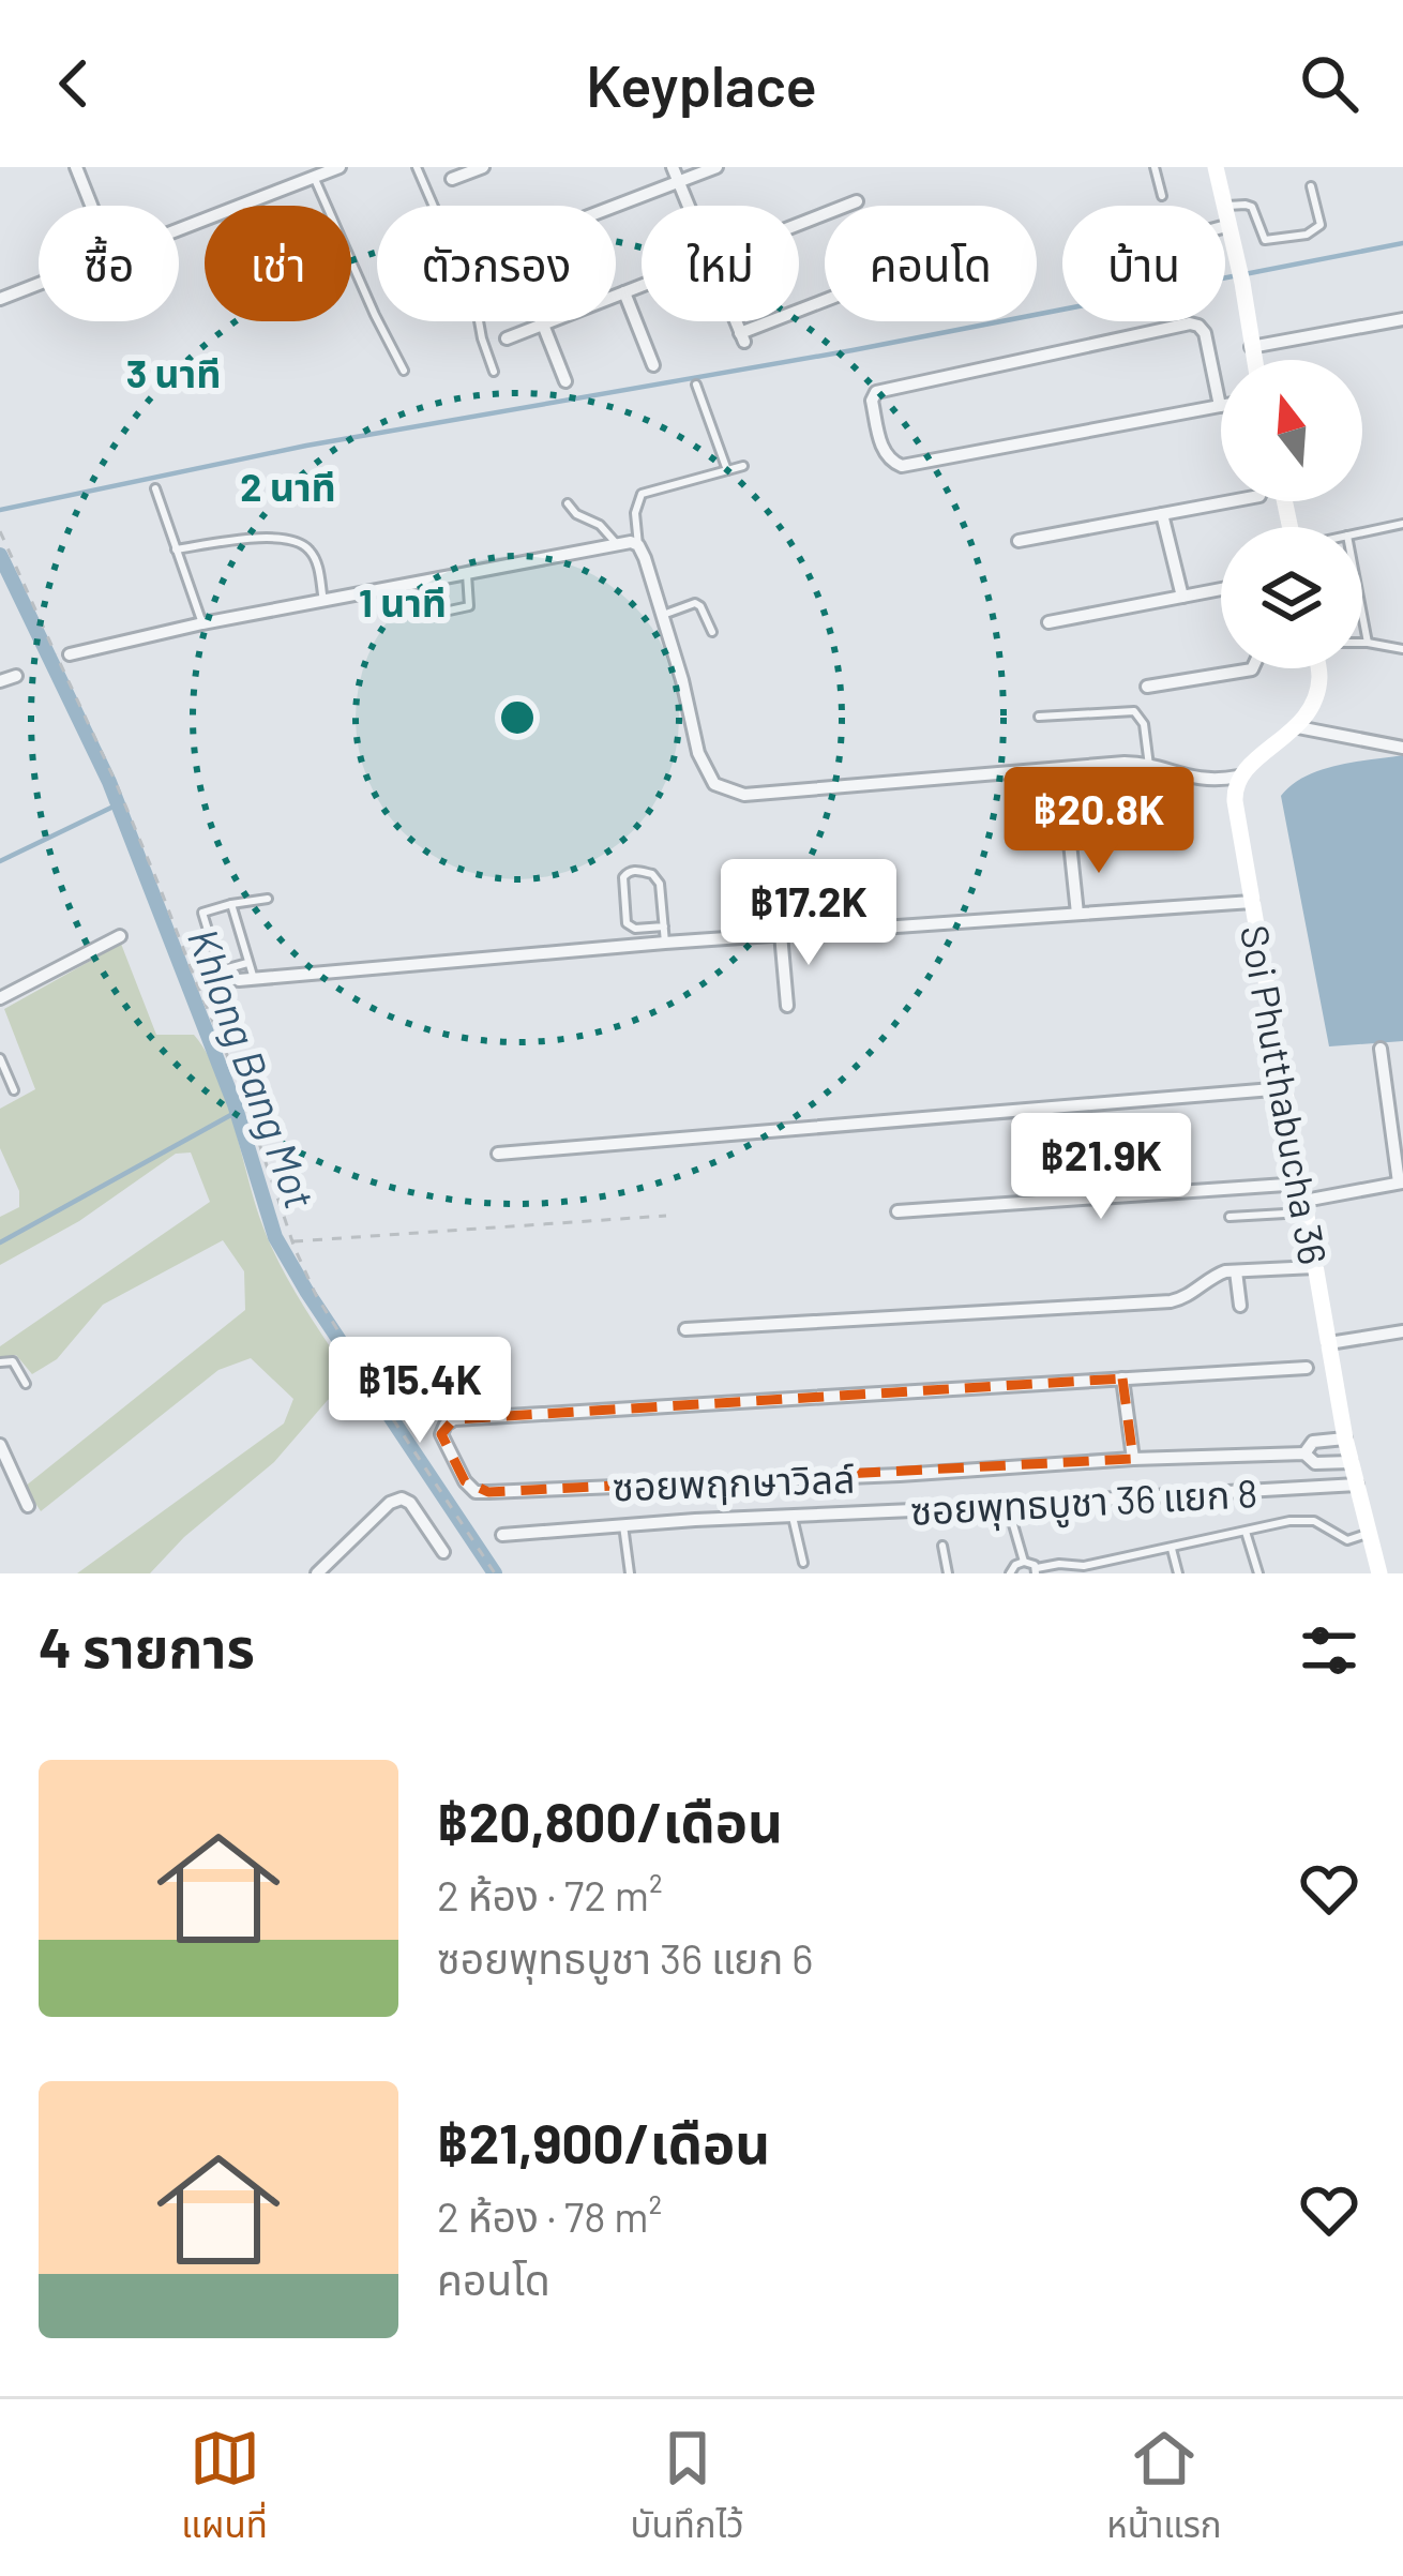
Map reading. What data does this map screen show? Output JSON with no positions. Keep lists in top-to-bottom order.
{
  "streets": {
    "street": ["Soi Phutthabucha 36", "ซอยพฤกษาวิลล์", "ซอยพุทธบูชา 36 แยก 8"]
  },
  "crossings": [
    ["Soi Phutthabucha 36", "ซอยพฤกษาวิลล์"],
    ["Soi Phutthabucha 36", "ซอยพุทธบูชา 36 แยก 8"]
  ],
  "water": ["Khlong Bang Mot"],
  "north": "top",
  "page": {
    "header": "Keyplace",
    "chip": [
      "ซื้อ",
      "เช่า",
      "ตัวกรอง",
      "ใหม่",
      "คอนโด",
      "บ้าน"
    ],
    "price": [
      "฿20.8K",
      "฿17.2K",
      "฿21.9K",
      "฿15.4K"
    ],
    "heading": "4 รายการ",
    "list": [
      {
        "name": "฿20,800/เดือน",
        "note": "2 ห้อง · 72 m² · ซอยพุทธบูชา 36 แยก 6"
      },
      {
        "name": "฿21,900/เดือน",
        "note": "2 ห้อง · 78 m² · คอนโด"
      }
    ],
    "tabs": ["แผนที่", "บันทึกไว้", "หน้าแรก"]
  },
  "rings": ["3 นาที", "2 นาที", "1 นาที"]
}
